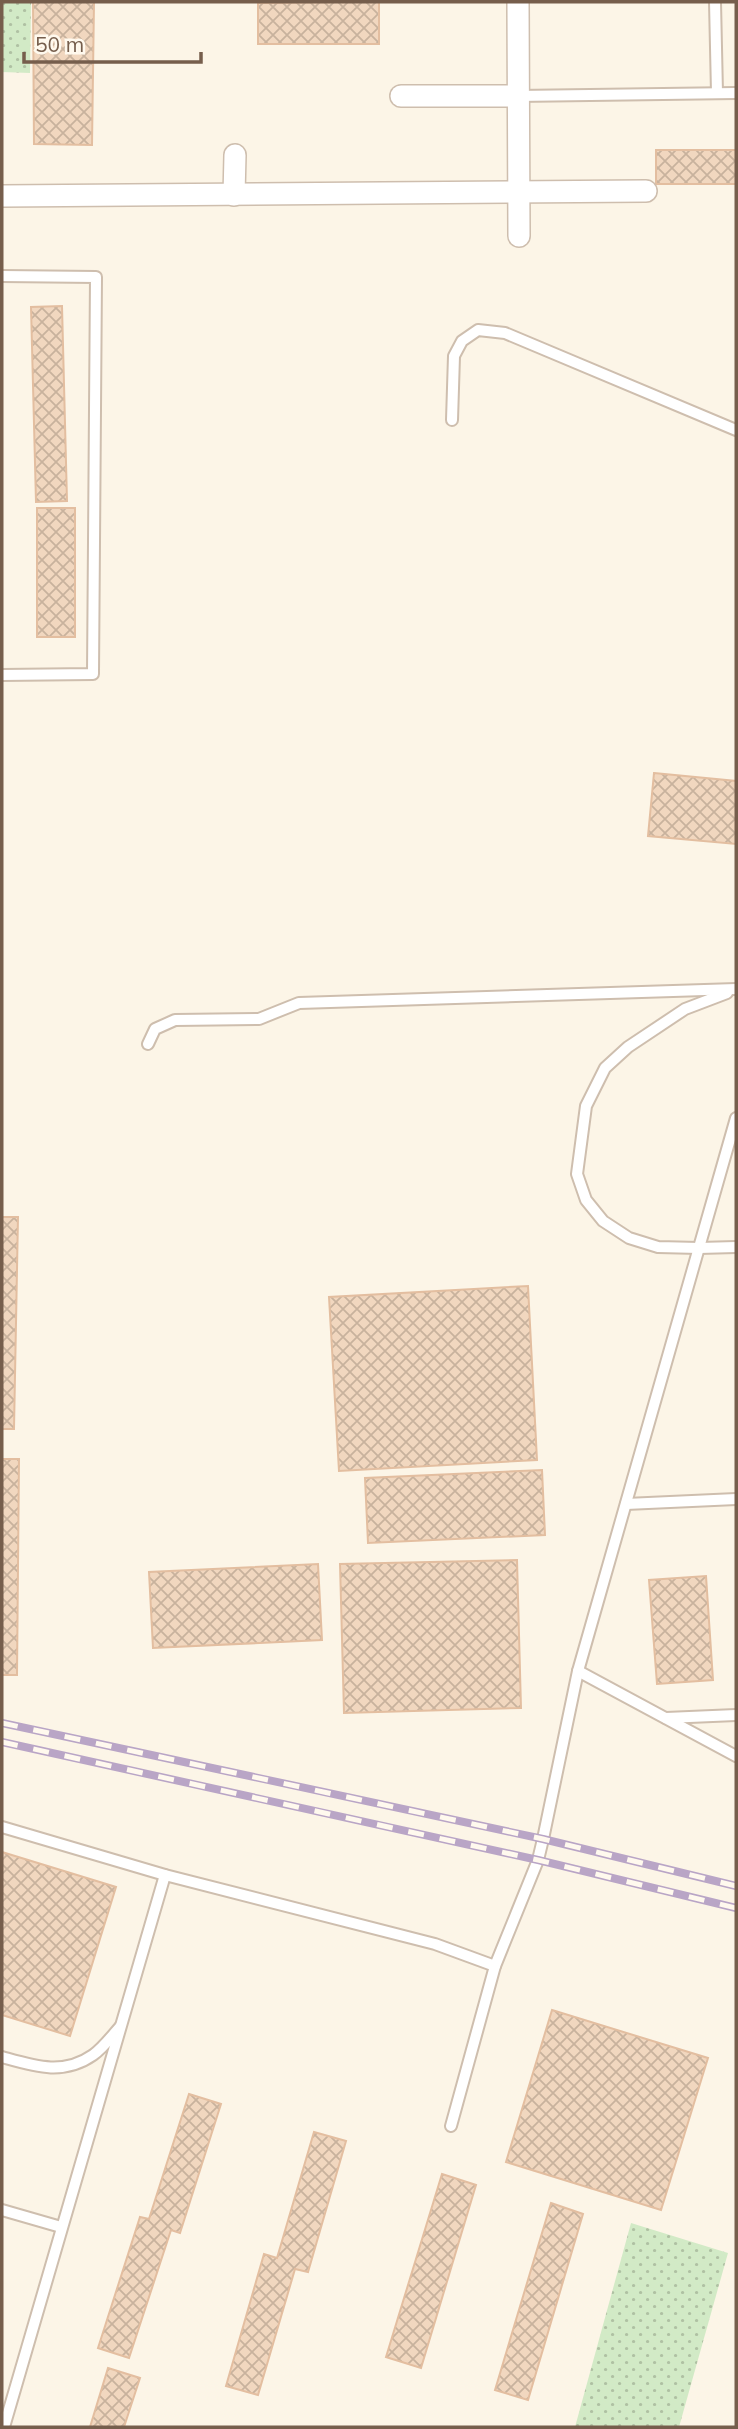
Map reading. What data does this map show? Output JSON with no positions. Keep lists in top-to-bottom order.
{
  "scale_bar": "50 m"
}
